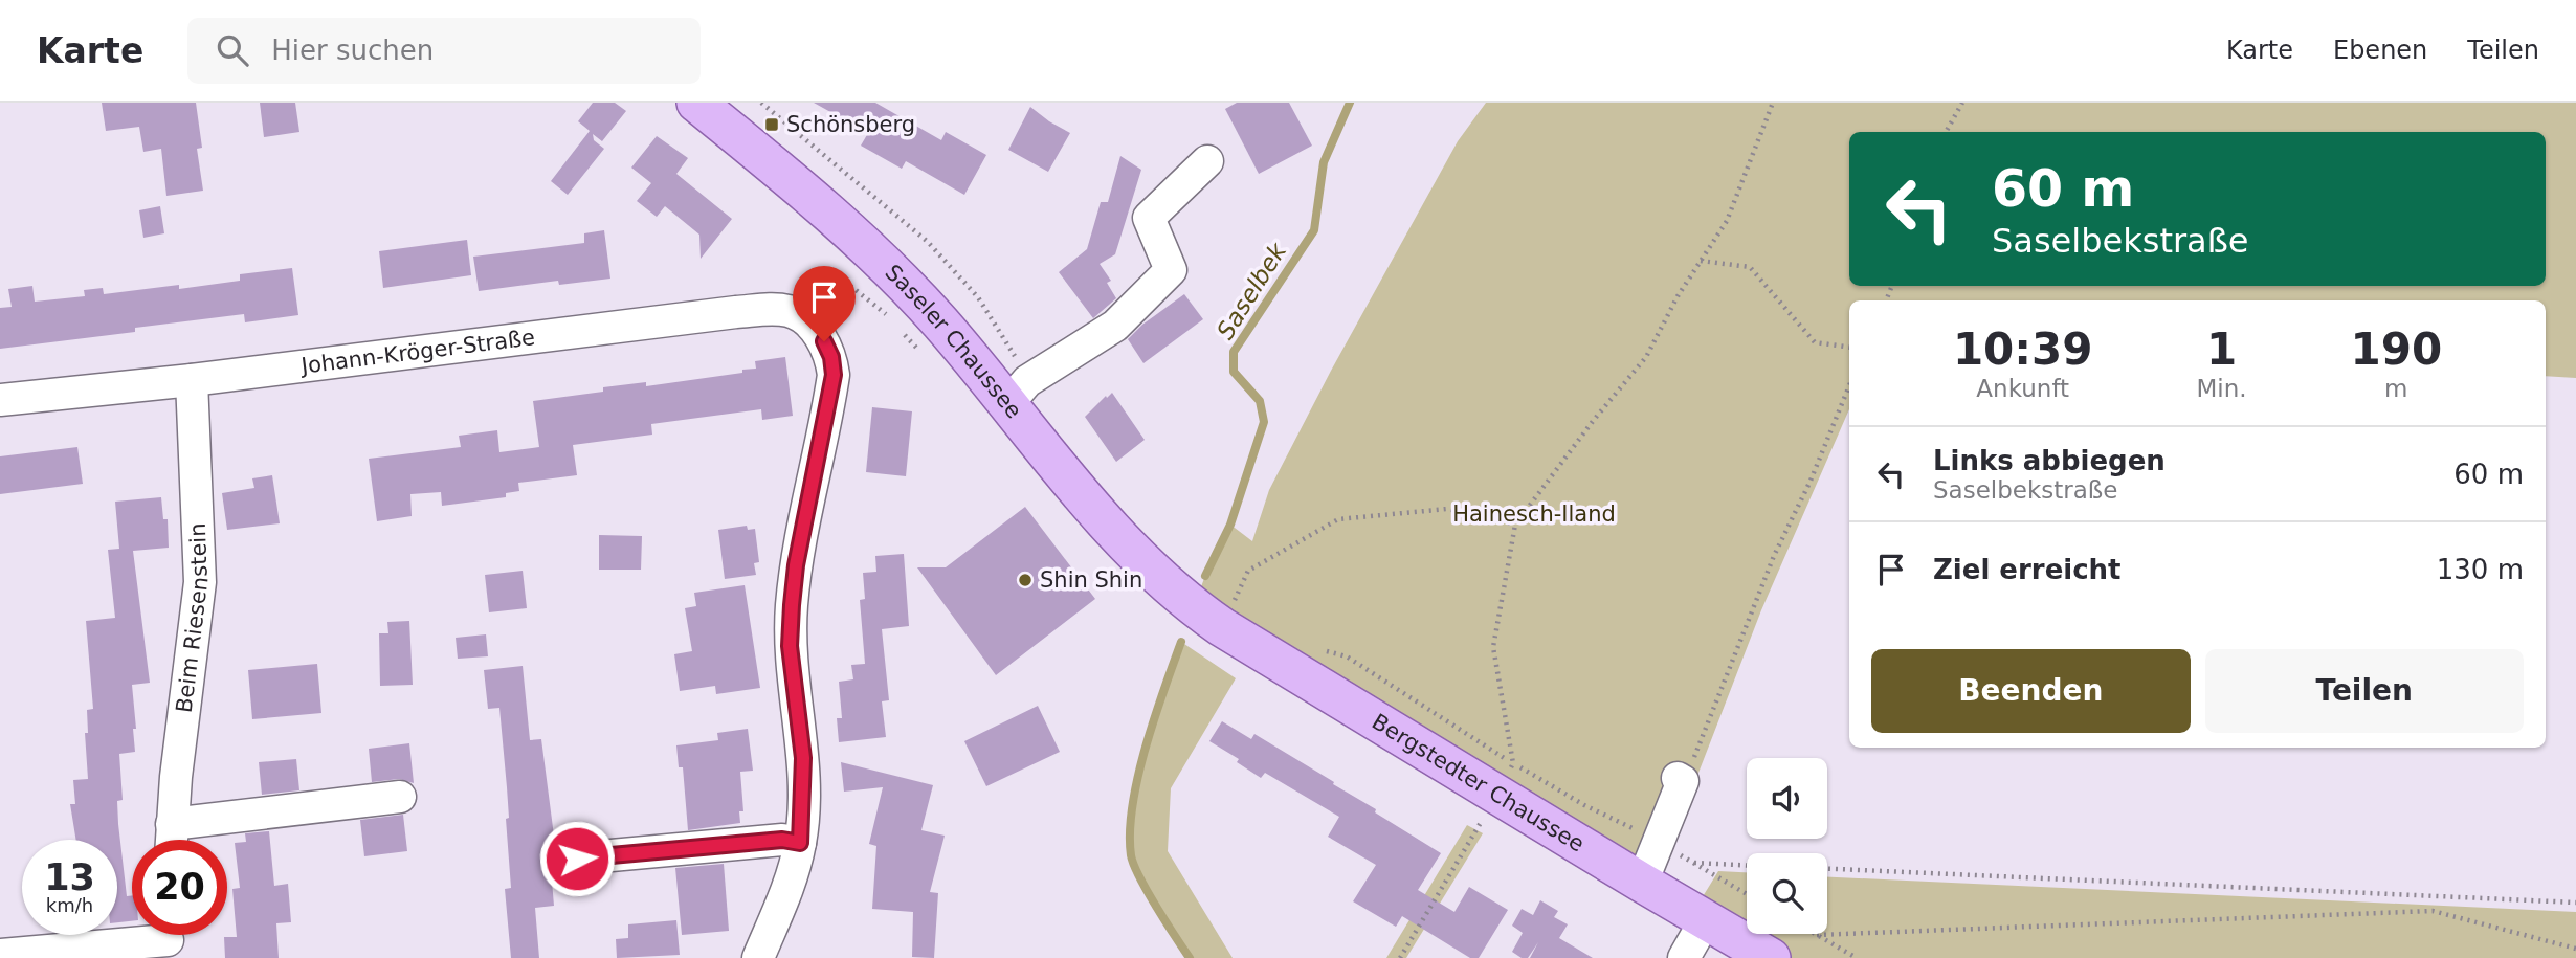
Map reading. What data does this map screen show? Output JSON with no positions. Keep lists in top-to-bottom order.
{
  "streets": {
    "main road": ["Saseler Chaussee", "Bergstedter Chaussee"],
    "street": ["Johann-Kröger-Straße", "Beim Riesenstein"]
  },
  "crossings": [
    ["Saseler Chaussee", "Bergstedter Chaussee"],
    ["Johann-Kröger-Straße", "Beim Riesenstein"]
  ],
  "water": ["Saselbek"],
  "parks": ["Hainesch-Iland"],
  "places": {
    "transit": ["Schönsberg"],
    "other": ["Shin Shin"]
  },
  "page": {
    "header": "Karte",
    "search": "Hier suchen",
    "nav": ["Karte", "Ebenen", "Teilen"],
    "turn": ["60 m", "Saselbekstraße"],
    "eta": [
      "10:39",
      "Ankunft",
      "1",
      "Min.",
      "190",
      "m"
    ],
    "list": [
      {
        "name": "Links abbiegen",
        "note": "Saselbekstraße",
        "value": "60 m"
      },
      {
        "name": "Ziel erreicht",
        "value": "130 m"
      }
    ],
    "buttons": ["Beenden", "Teilen"],
    "speed": "13 km/h",
    "limit": "20"
  }
}
